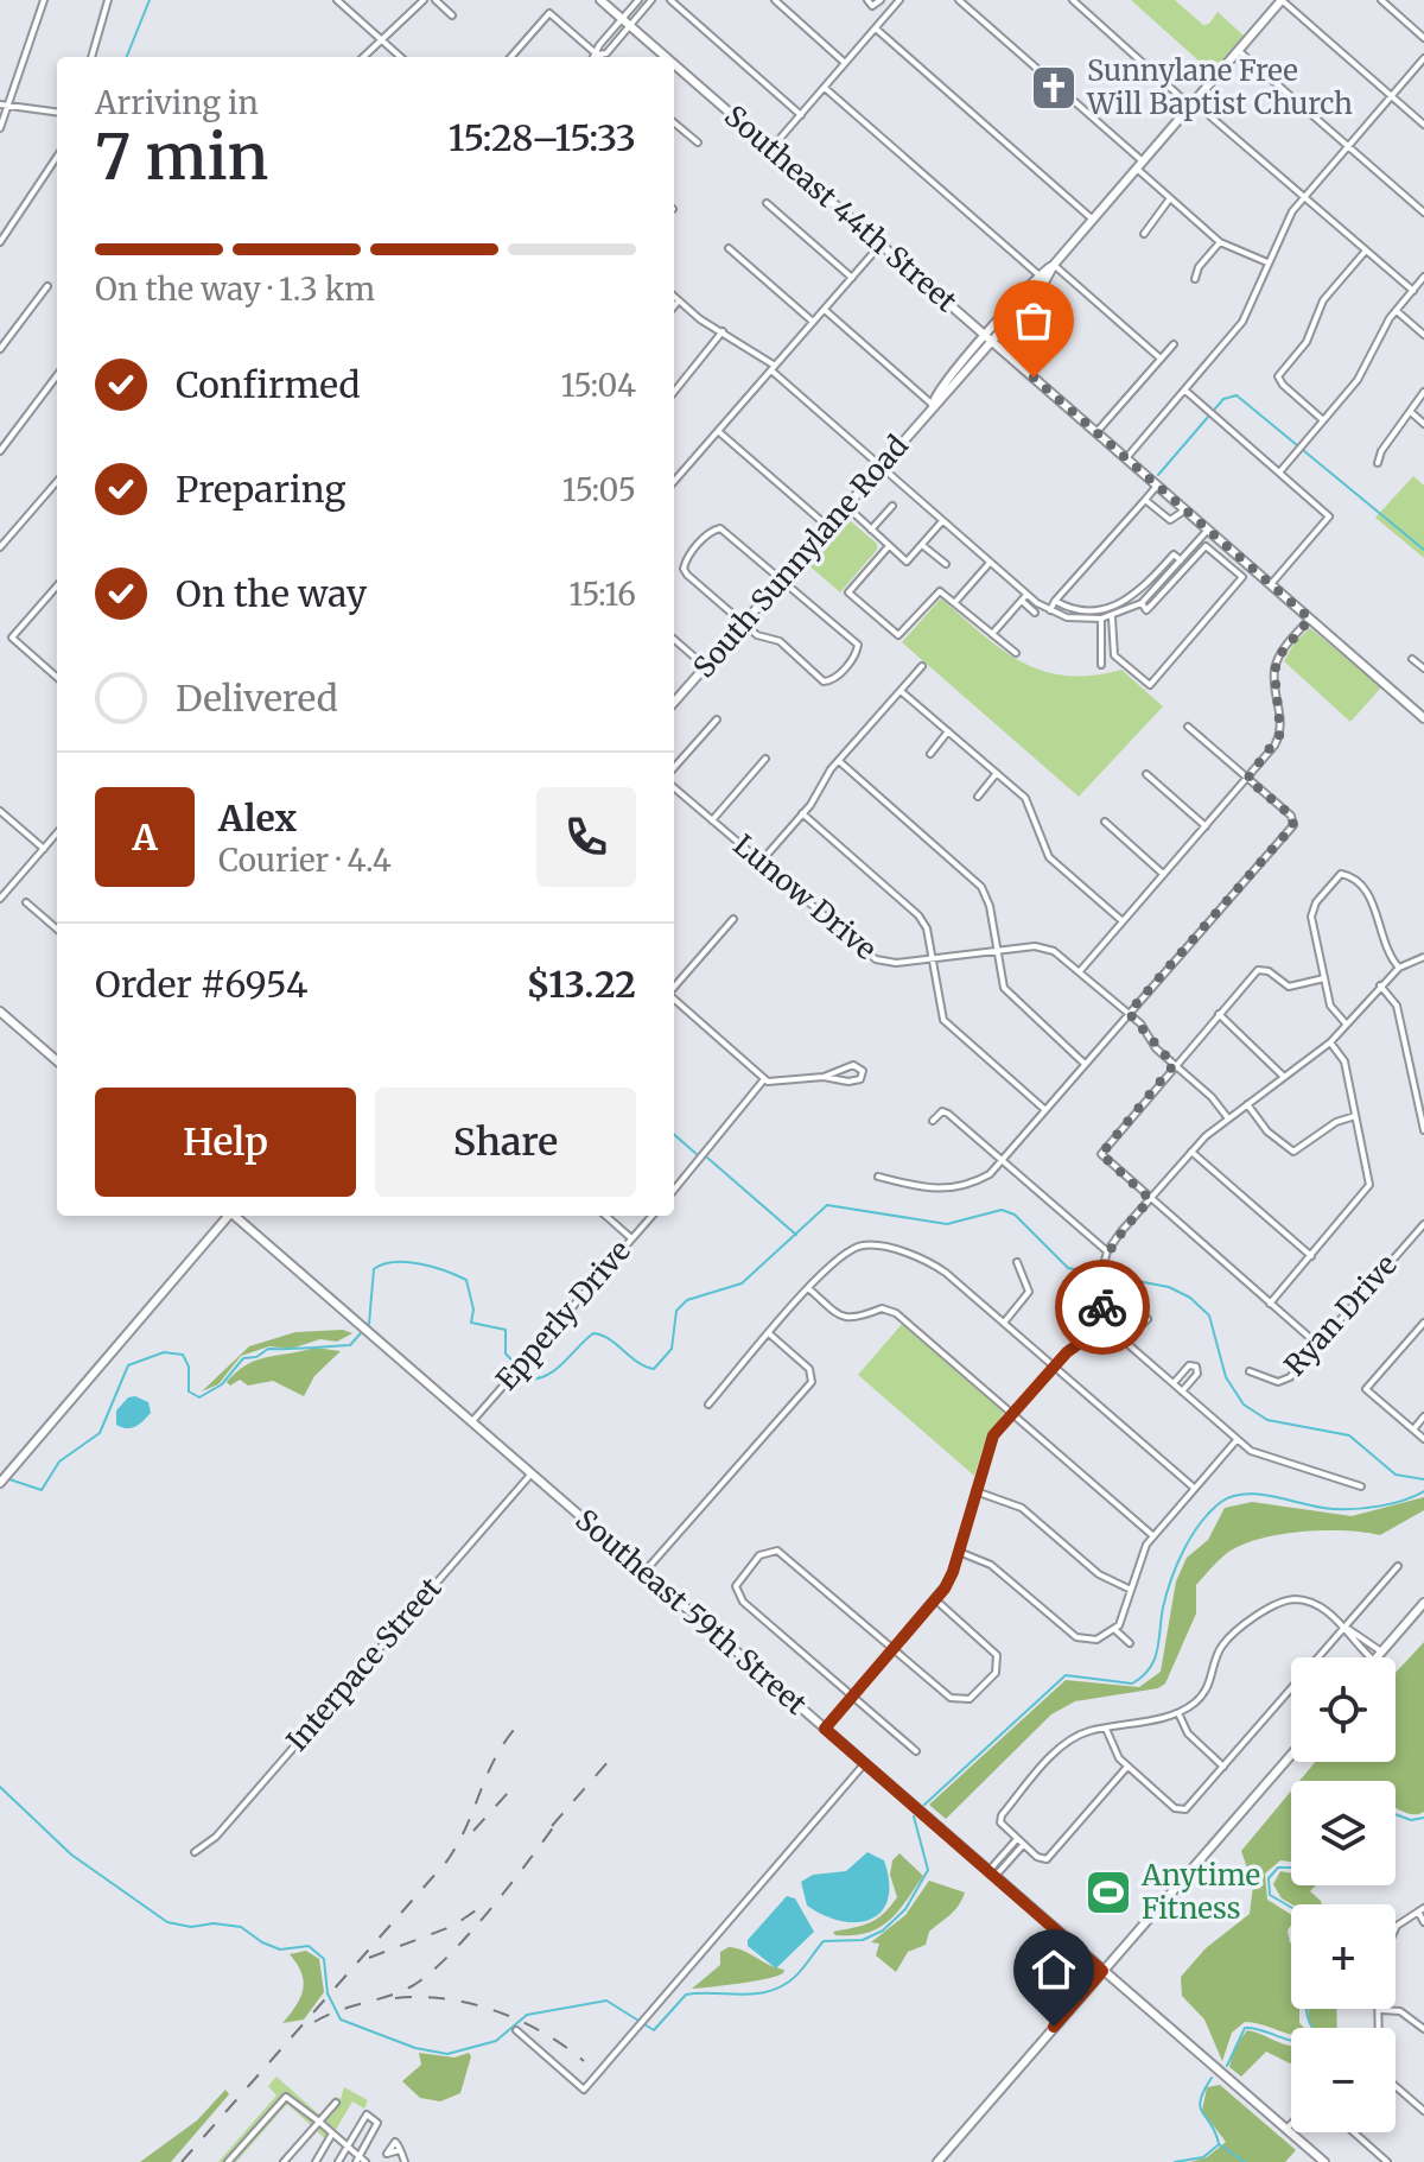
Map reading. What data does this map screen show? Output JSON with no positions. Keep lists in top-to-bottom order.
{
  "streets": {
    "main road": ["Southeast 44th Street", "South Sunnylane Road", "Southeast 59th Street"],
    "street": [
      "Lunow Drive",
      "Epperly Drive",
      "Ryan Drive",
      "Interpace Street"
    ]
  },
  "crossings": [
    ["Southeast 44th Street", "South Sunnylane Road"],
    ["Epperly Drive", "Southeast 59th Street"],
    ["Southeast 59th Street", "Interpace Street"]
  ],
  "places": {
    "church": ["Sunnylane Free Will Baptist Church"],
    "sports": ["Anytime Fitness"]
  },
  "page": {
    "heading": ["7 min", "Arriving in", "15:28–15:33"],
    "panel": [
      "Alex",
      "Courier · 4.4",
      "Order #6954",
      "$13.22"
    ],
    "bar": "On the way · 1.3 km",
    "list": [
      ["Confirmed", "15:04"],
      ["Preparing", "15:05"],
      ["On the way", "15:16"],
      "Delivered"
    ],
    "round": "A",
    "buttons": ["Help", "Share"],
    "map_buttons": ["+", "−"]
  }
}
